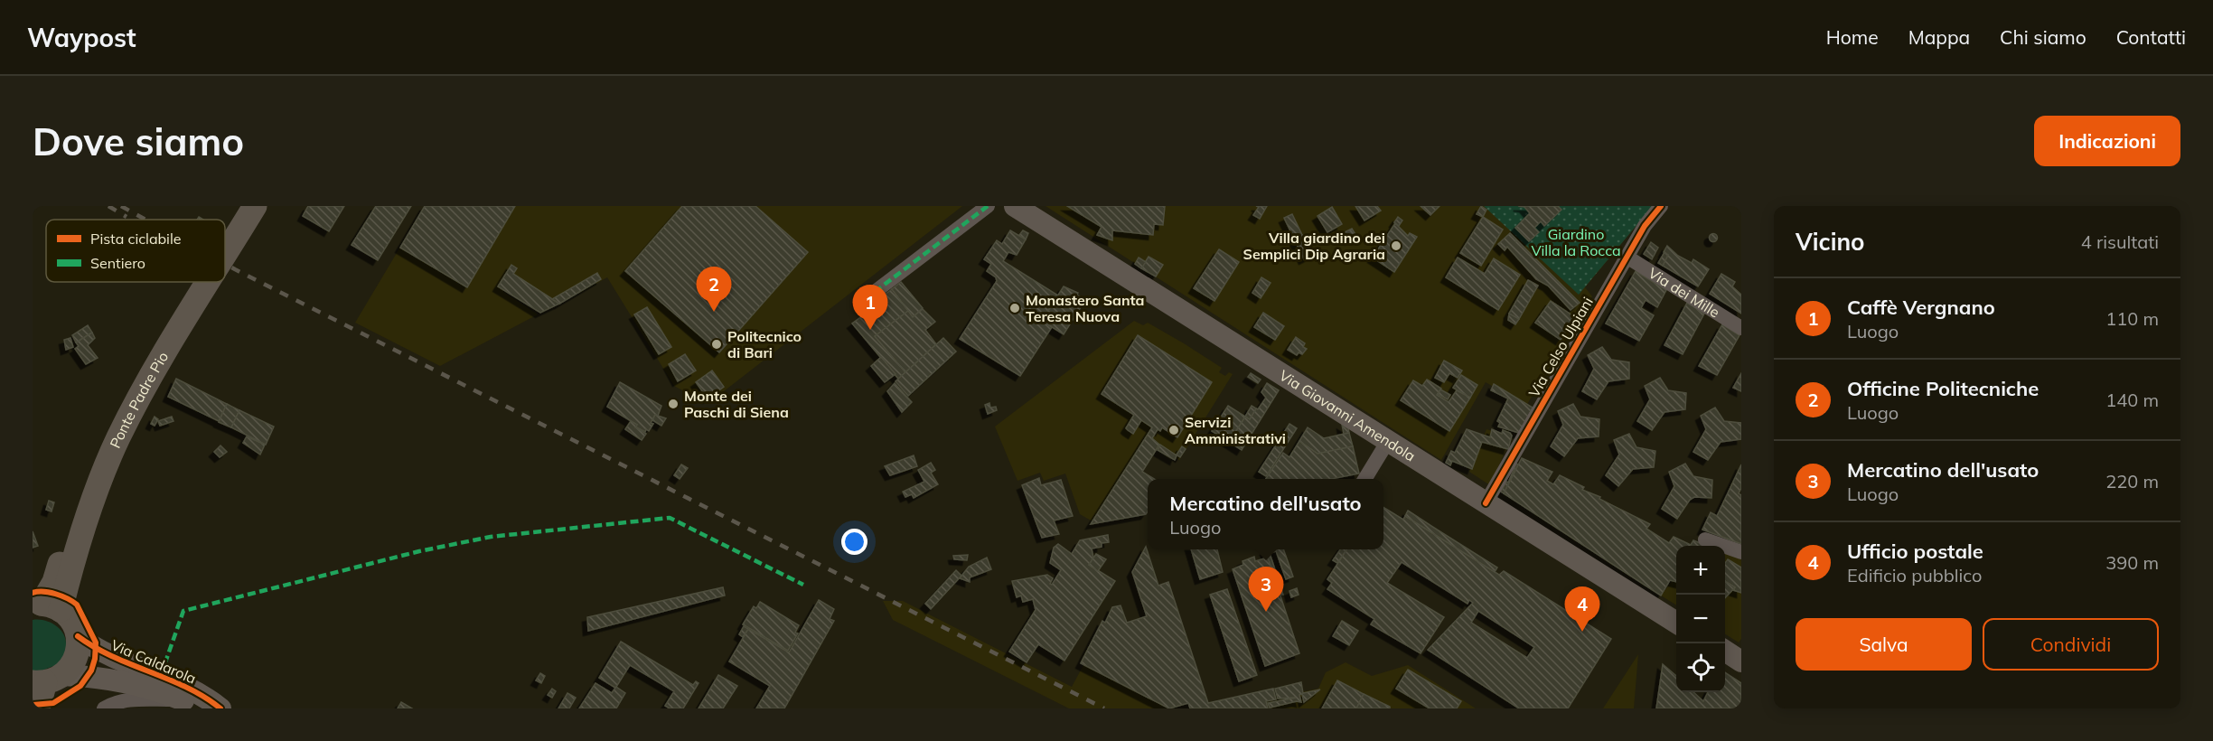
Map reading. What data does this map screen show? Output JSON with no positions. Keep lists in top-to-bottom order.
{
  "streets": {
    "main road": ["Ponte Padre Pio", "Via Giovanni Amendola", "Via Caldarola"],
    "street": ["Via dei Mille", "Via Celso Ulpiani"]
  },
  "crossings": [
    ["Via dei Mille", "Via Celso Ulpiani"],
    ["Via Celso Ulpiani", "Via Giovanni Amendola"]
  ],
  "parks": ["Giardino Villa la Rocca"],
  "places": [
    "Villa giardino dei Semplici Dip Agraria",
    "Monastero Santa Teresa Nuova",
    "Politecnico di Bari",
    "Monte dei Paschi di Siena",
    "Servizi Amministrativi"
  ],
  "legend": ["Pista ciclabile", "Sentiero"],
  "page": {
    "header": "Waypost",
    "nav": [
      "Home",
      "Mappa",
      "Chi siamo",
      "Contatti"
    ],
    "buttons": [
      "Indicazioni",
      ["Salva", "Condividi"]
    ],
    "title": "Dove siamo",
    "heading": ["Vicino", "4 risultati"],
    "pins": [
      "2",
      "1",
      "3",
      "4"
    ],
    "list": [
      {
        "mark": "1",
        "name": "Caffè Vergnano",
        "note": "Luogo",
        "value": "110 m"
      },
      {
        "mark": "2",
        "name": "Officine Politecniche",
        "note": "Luogo",
        "value": "140 m"
      },
      {
        "mark": "3",
        "name": "Mercatino dell'usato",
        "note": "Luogo",
        "value": "220 m"
      },
      {
        "mark": "4",
        "name": "Ufficio postale",
        "note": "Edificio pubblico",
        "value": "390 m"
      }
    ],
    "popup": ["Mercatino dell'usato", "Luogo"],
    "map_buttons": ["+", "−"]
  }
}
